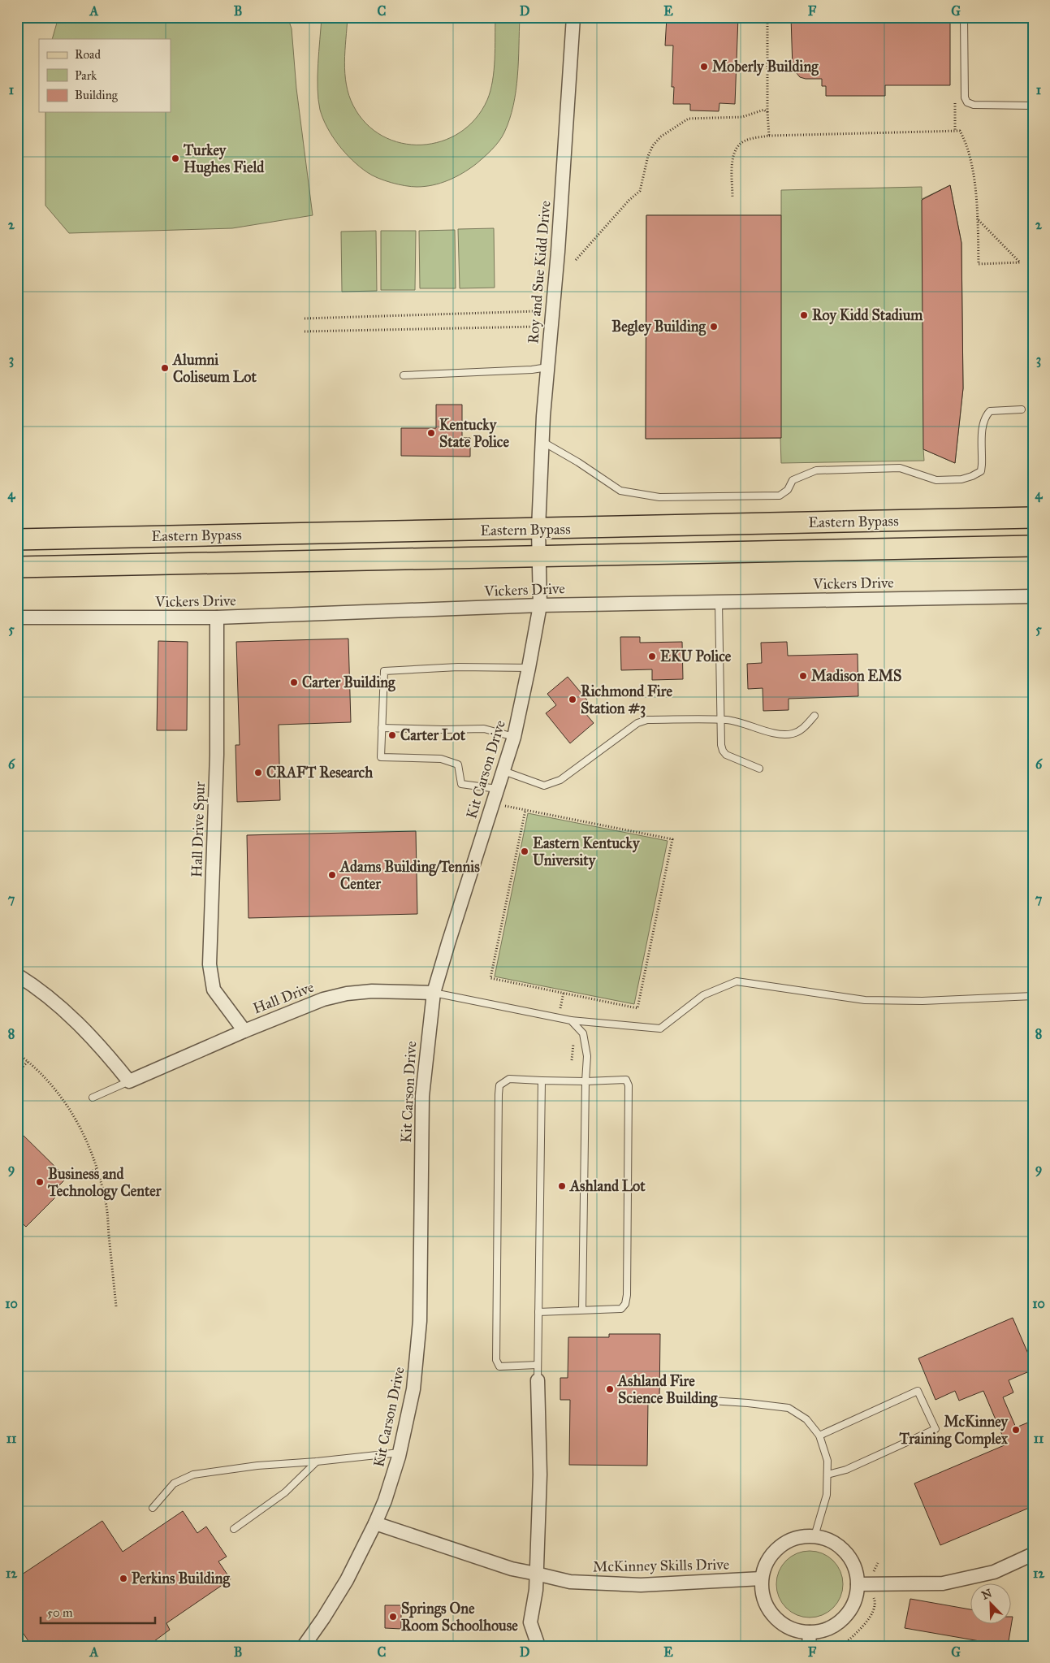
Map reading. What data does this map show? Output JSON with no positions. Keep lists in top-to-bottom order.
{
  "streets": {
    "main road": ["Eastern Bypass"],
    "street": [
      "Roy and Sue Kidd Drive",
      "Vickers Drive",
      "Kit Carson Drive",
      "Hall Drive Spur",
      "Hall Drive",
      "McKinney Skills Drive"
    ]
  },
  "crossings": [
    ["Roy and Sue Kidd Drive", "Eastern Bypass"],
    ["Roy and Sue Kidd Drive", "Kit Carson Drive"],
    ["Eastern Bypass", "Kit Carson Drive"],
    ["Vickers Drive", "Kit Carson Drive"],
    ["Vickers Drive", "Hall Drive Spur"],
    ["Kit Carson Drive", "Hall Drive"],
    ["Kit Carson Drive", "McKinney Skills Drive"],
    ["Hall Drive Spur", "Hall Drive"]
  ],
  "places": [
    "Moberly Building",
    "Turkey Hughes Field",
    "Roy Kidd Stadium",
    "Begley Building",
    "Alumni Coliseum Lot",
    "Kentucky State Police",
    "EKU Police",
    "Madison EMS",
    "Carter Building",
    "Richmond Fire Station #3",
    "Carter Lot",
    "CRAFT Research",
    "Eastern Kentucky University",
    "Adams Building/Tennis Center",
    "Business and Technology Center",
    "Ashland Lot",
    "Ashland Fire Science Building",
    "McKinney Training Complex",
    "Perkins Building",
    "Springs One Room Schoolhouse"
  ],
  "legend": ["Road", "Park", "Building"],
  "scale_bar": "50 m",
  "north": "top left",
  "grid": {
    "columns": [
      "A",
      "B",
      "C",
      "D",
      "E",
      "F",
      "G"
    ],
    "rows": [
      "1",
      "2",
      "3",
      "4",
      "5",
      "6",
      "7",
      "8",
      "9",
      "10",
      "11",
      "12"
    ]
  }
}
